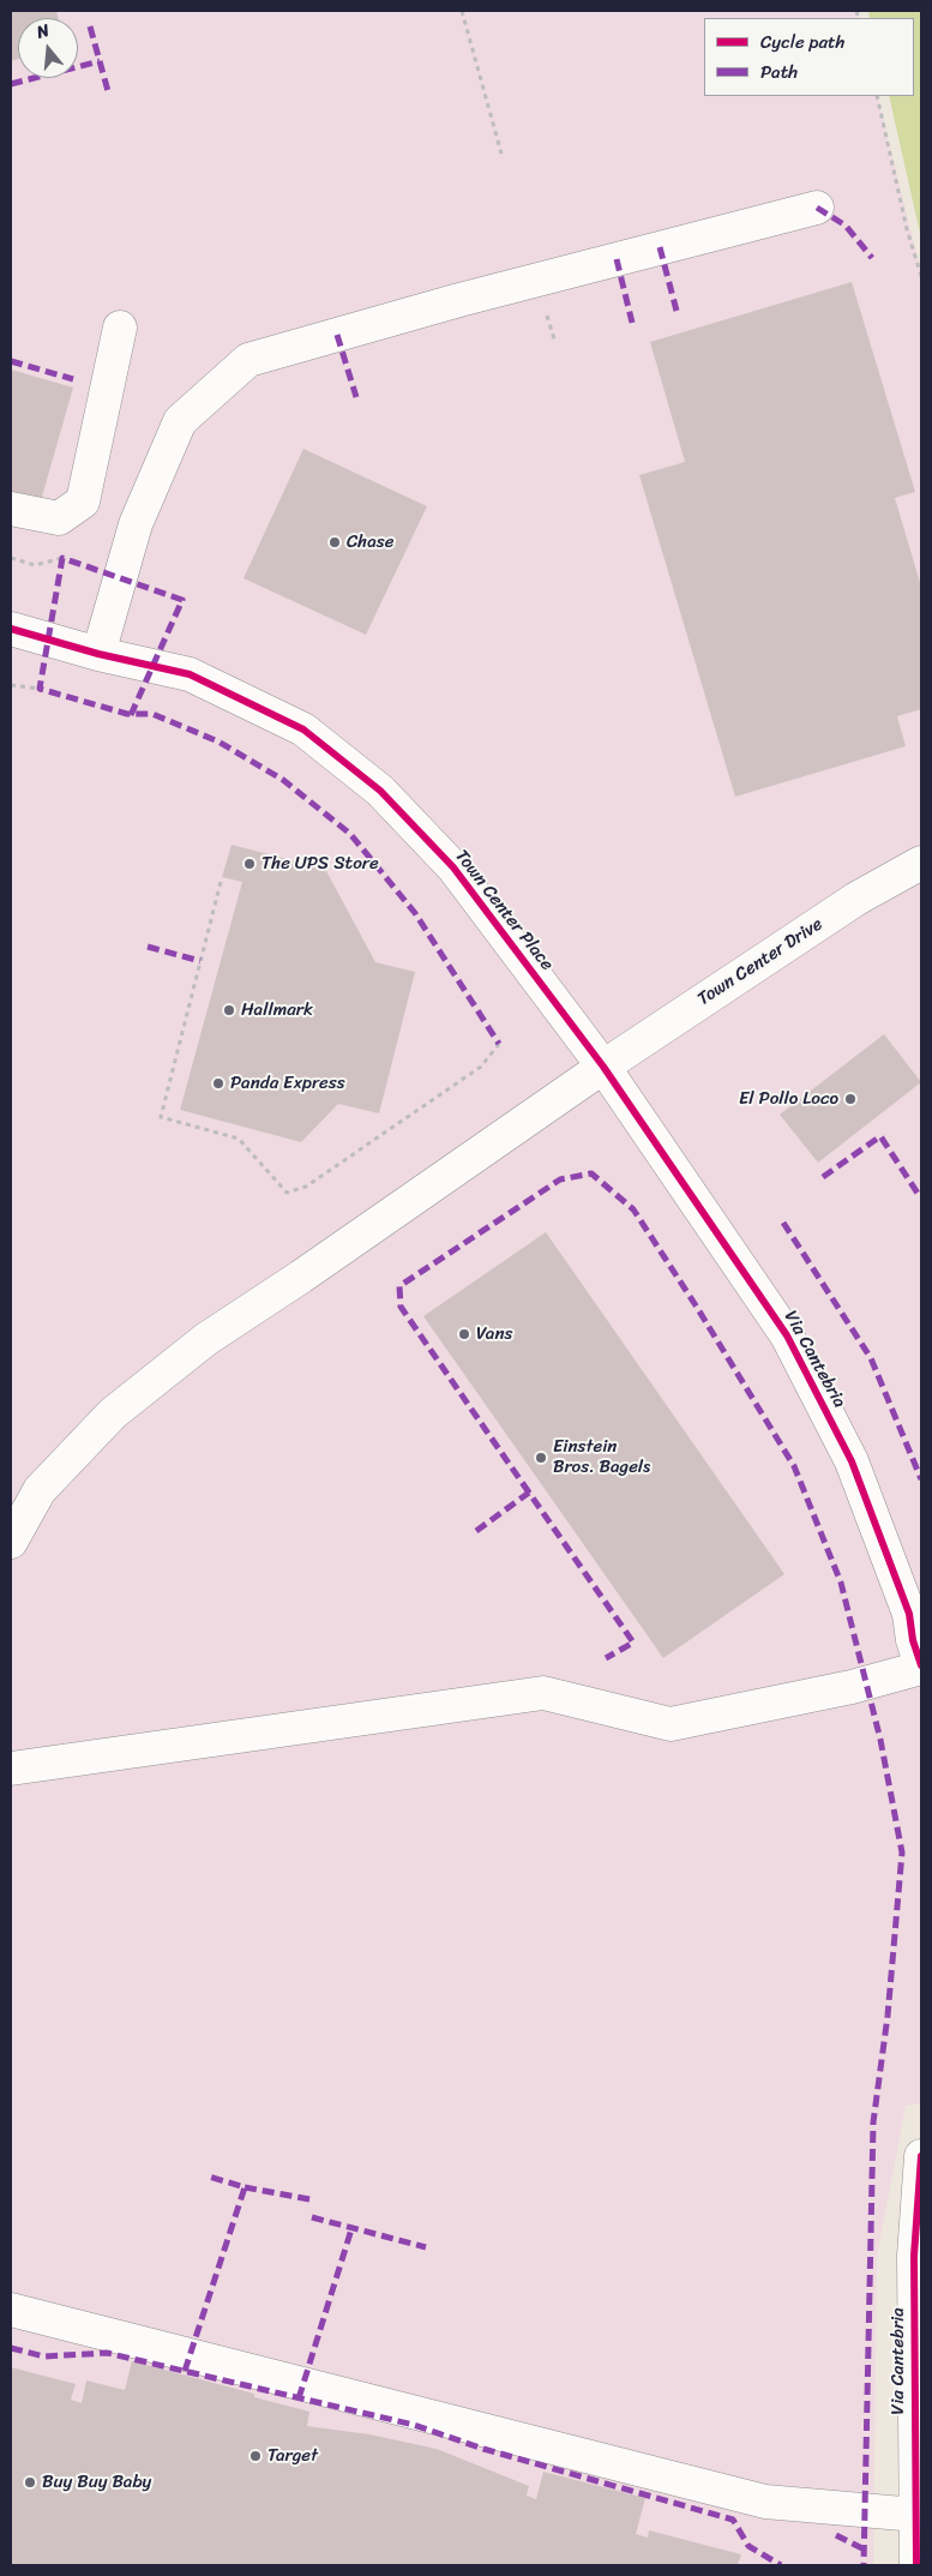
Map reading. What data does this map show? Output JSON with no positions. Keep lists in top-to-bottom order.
{
  "streets": {
    "main road": ["Town Center Place", "Town Center Drive", "Via Cantebria"]
  },
  "crossings": [
    ["Town Center Place", "Town Center Drive"],
    ["Town Center Place", "Via Cantebria"],
    ["Town Center Drive", "Via Cantebria"]
  ],
  "places": [
    "Chase",
    "The UPS Store",
    "Hallmark",
    "Panda Express",
    "El Pollo Loco",
    "Vans",
    "Einstein Bros. Bagels",
    "Target",
    "Buy Buy Baby"
  ],
  "legend": ["Cycle path", "Path"],
  "north": "top"
}
